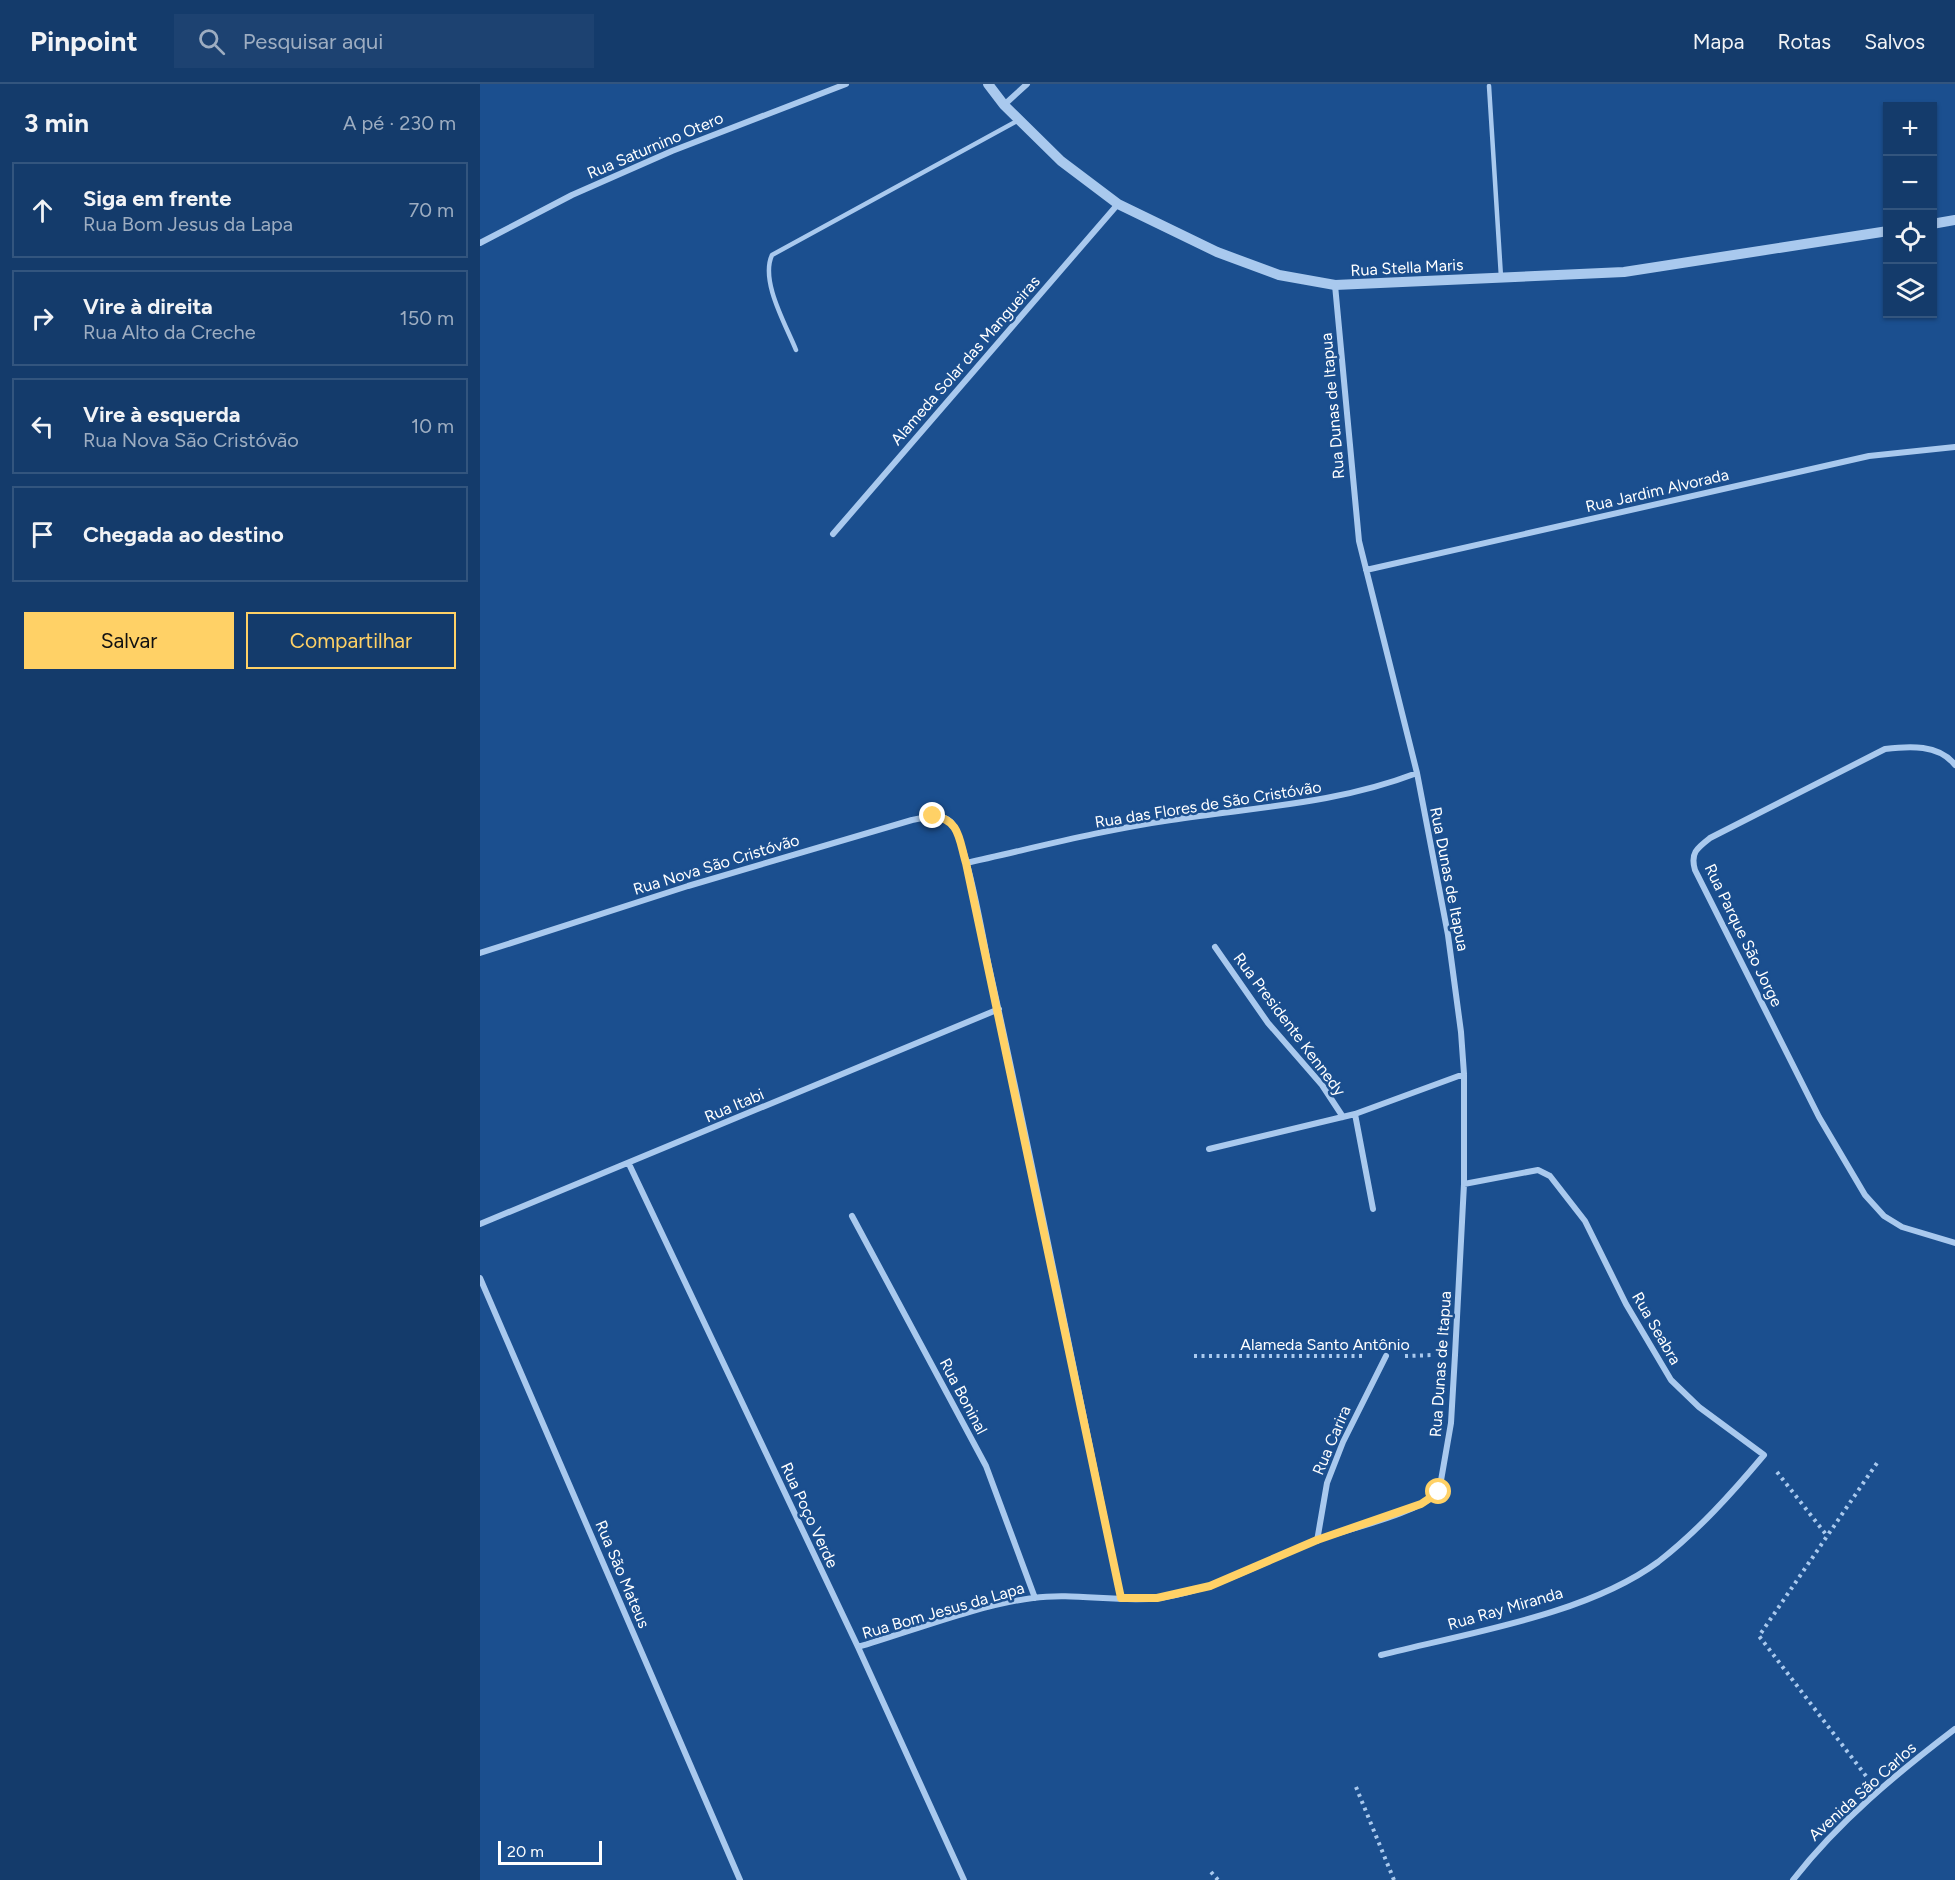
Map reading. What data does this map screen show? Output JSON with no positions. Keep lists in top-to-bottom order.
{
  "streets": {
    "street": [
      "Rua Saturnino Otero",
      "Rua Stella Maris",
      "Alameda Solar das Mangueiras",
      "Rua Dunas de Itapua",
      "Rua Jardim Alvorada",
      "Rua das Flores de São Cristóvão",
      "Rua Nova São Cristóvão",
      "Rua Parque São Jorge",
      "Rua Presidente Kennedy",
      "Rua Itabi",
      "Rua Seabra",
      "Rua Boninal",
      "Rua Carira",
      "Rua Poço Verde",
      "Rua São Mateus",
      "Rua Ray Miranda",
      "Rua Bom Jesus da Lapa",
      "Avenida São Carlos"
    ],
    "path": ["Alameda Santo Antônio"]
  },
  "crossings": [
    ["Rua Stella Maris", "Alameda Solar das Mangueiras"],
    ["Rua Stella Maris", "Rua Dunas de Itapua"],
    ["Rua Dunas de Itapua", "Rua Jardim Alvorada"],
    ["Rua Dunas de Itapua", "Rua das Flores de São Cristóvão"],
    ["Rua Dunas de Itapua", "Rua Seabra"],
    ["Rua Dunas de Itapua", "Alameda Santo Antônio"],
    ["Rua Dunas de Itapua", "Rua Bom Jesus da Lapa"],
    ["Rua das Flores de São Cristóvão", "Rua Nova São Cristóvão"],
    ["Rua Itabi", "Rua Poço Verde"],
    ["Rua Seabra", "Rua Ray Miranda"],
    ["Alameda Santo Antônio", "Rua Carira"],
    ["Rua Boninal", "Rua Bom Jesus da Lapa"],
    ["Rua Carira", "Rua Bom Jesus da Lapa"],
    ["Rua Poço Verde", "Rua Bom Jesus da Lapa"]
  ],
  "scale_bar": "20 m",
  "page": {
    "header": "Pinpoint",
    "search": "Pesquisar aqui",
    "nav": ["Mapa", "Rotas", "Salvos"],
    "heading": ["3 min", "A pé · 230 m"],
    "map_buttons": ["+", "−"],
    "list": [
      ["Siga em frente", "Rua Bom Jesus da Lapa", "70 m"],
      ["Vire à direita", "Rua Alto da Creche", "150 m"],
      ["Vire à esquerda", "Rua Nova São Cristóvão", "10 m"],
      "Chegada ao destino"
    ],
    "buttons": ["Salvar", "Compartilhar"],
    "scale": "20 m"
  }
}
